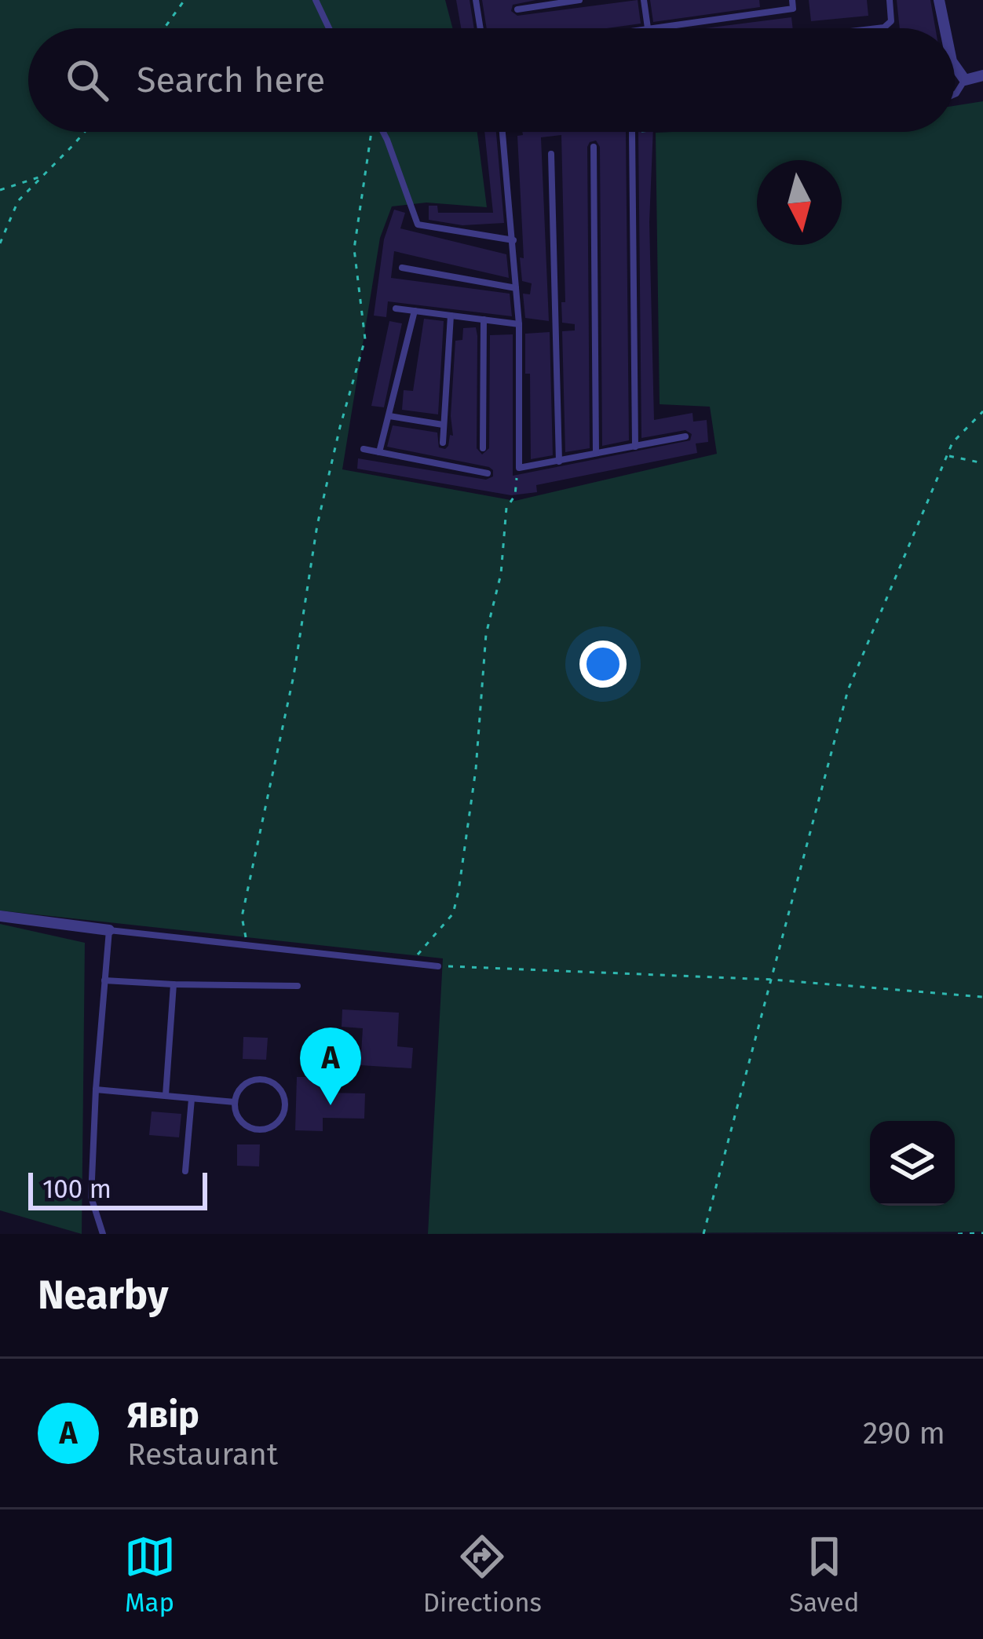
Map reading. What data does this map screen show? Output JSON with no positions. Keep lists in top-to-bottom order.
{
  "scale_bar": "100 m",
  "north": "bottom",
  "page": {
    "search": "Search here",
    "pins": "A",
    "scale": "100 m",
    "heading": "Nearby",
    "list": [
      {
        "mark": "A",
        "name": "Явір",
        "note": "Restaurant",
        "value": "290 m"
      }
    ],
    "nav": ["Map", "Directions", "Saved"]
  }
}
